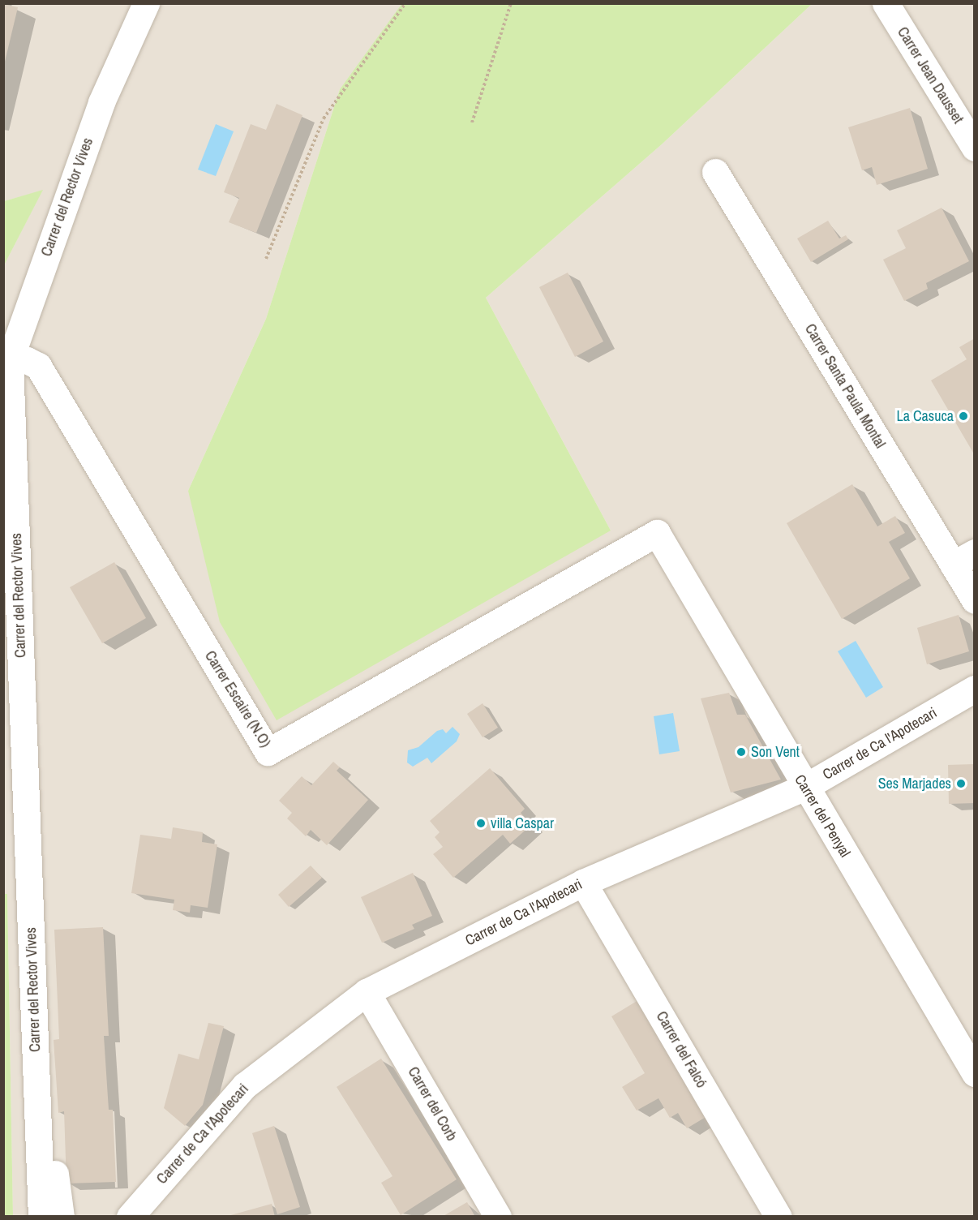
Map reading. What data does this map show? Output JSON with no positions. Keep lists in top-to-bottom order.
{
  "streets": {
    "street": [
      "Carrer Jean Dausset",
      "Carrer del Rector Vives",
      "Carrer Santa Paula Montal",
      "Carrer Escaire (N.O)",
      "Carrer de Ca l'Apotecari",
      "Carrer del Penyal",
      "Carrer del Falcó",
      "Carrer del Corb"
    ]
  },
  "crossings": [
    ["Carrer del Rector Vives", "Carrer Escaire (N.O)"],
    ["Carrer Escaire (N.O)", "Carrer del Penyal"],
    ["Carrer de Ca l'Apotecari", "Carrer del Penyal"],
    ["Carrer de Ca l'Apotecari", "Carrer del Falcó"],
    ["Carrer de Ca l'Apotecari", "Carrer del Corb"]
  ],
  "places": [
    "La Casuca",
    "Son Vent",
    "Ses Marjades",
    "villa Caspar"
  ]
}
